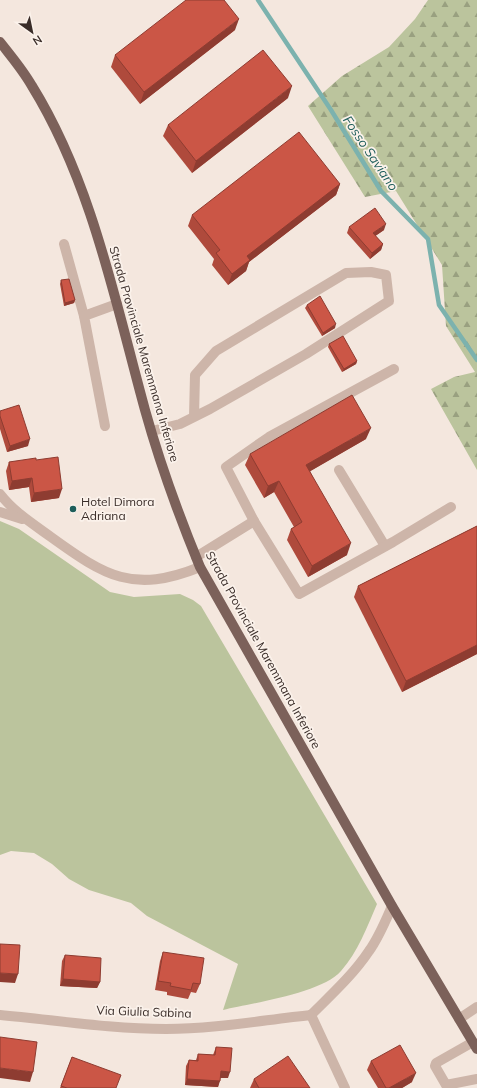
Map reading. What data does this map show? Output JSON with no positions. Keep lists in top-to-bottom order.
{
  "streets": {
    "main road": ["Strada Provinciale Maremmana Inferiore"],
    "street": ["Via Giulia Sabina"]
  },
  "water": ["Fosso Saviano"],
  "places": ["Hotel Dimora Adriana"],
  "north": "bottom right"
}
